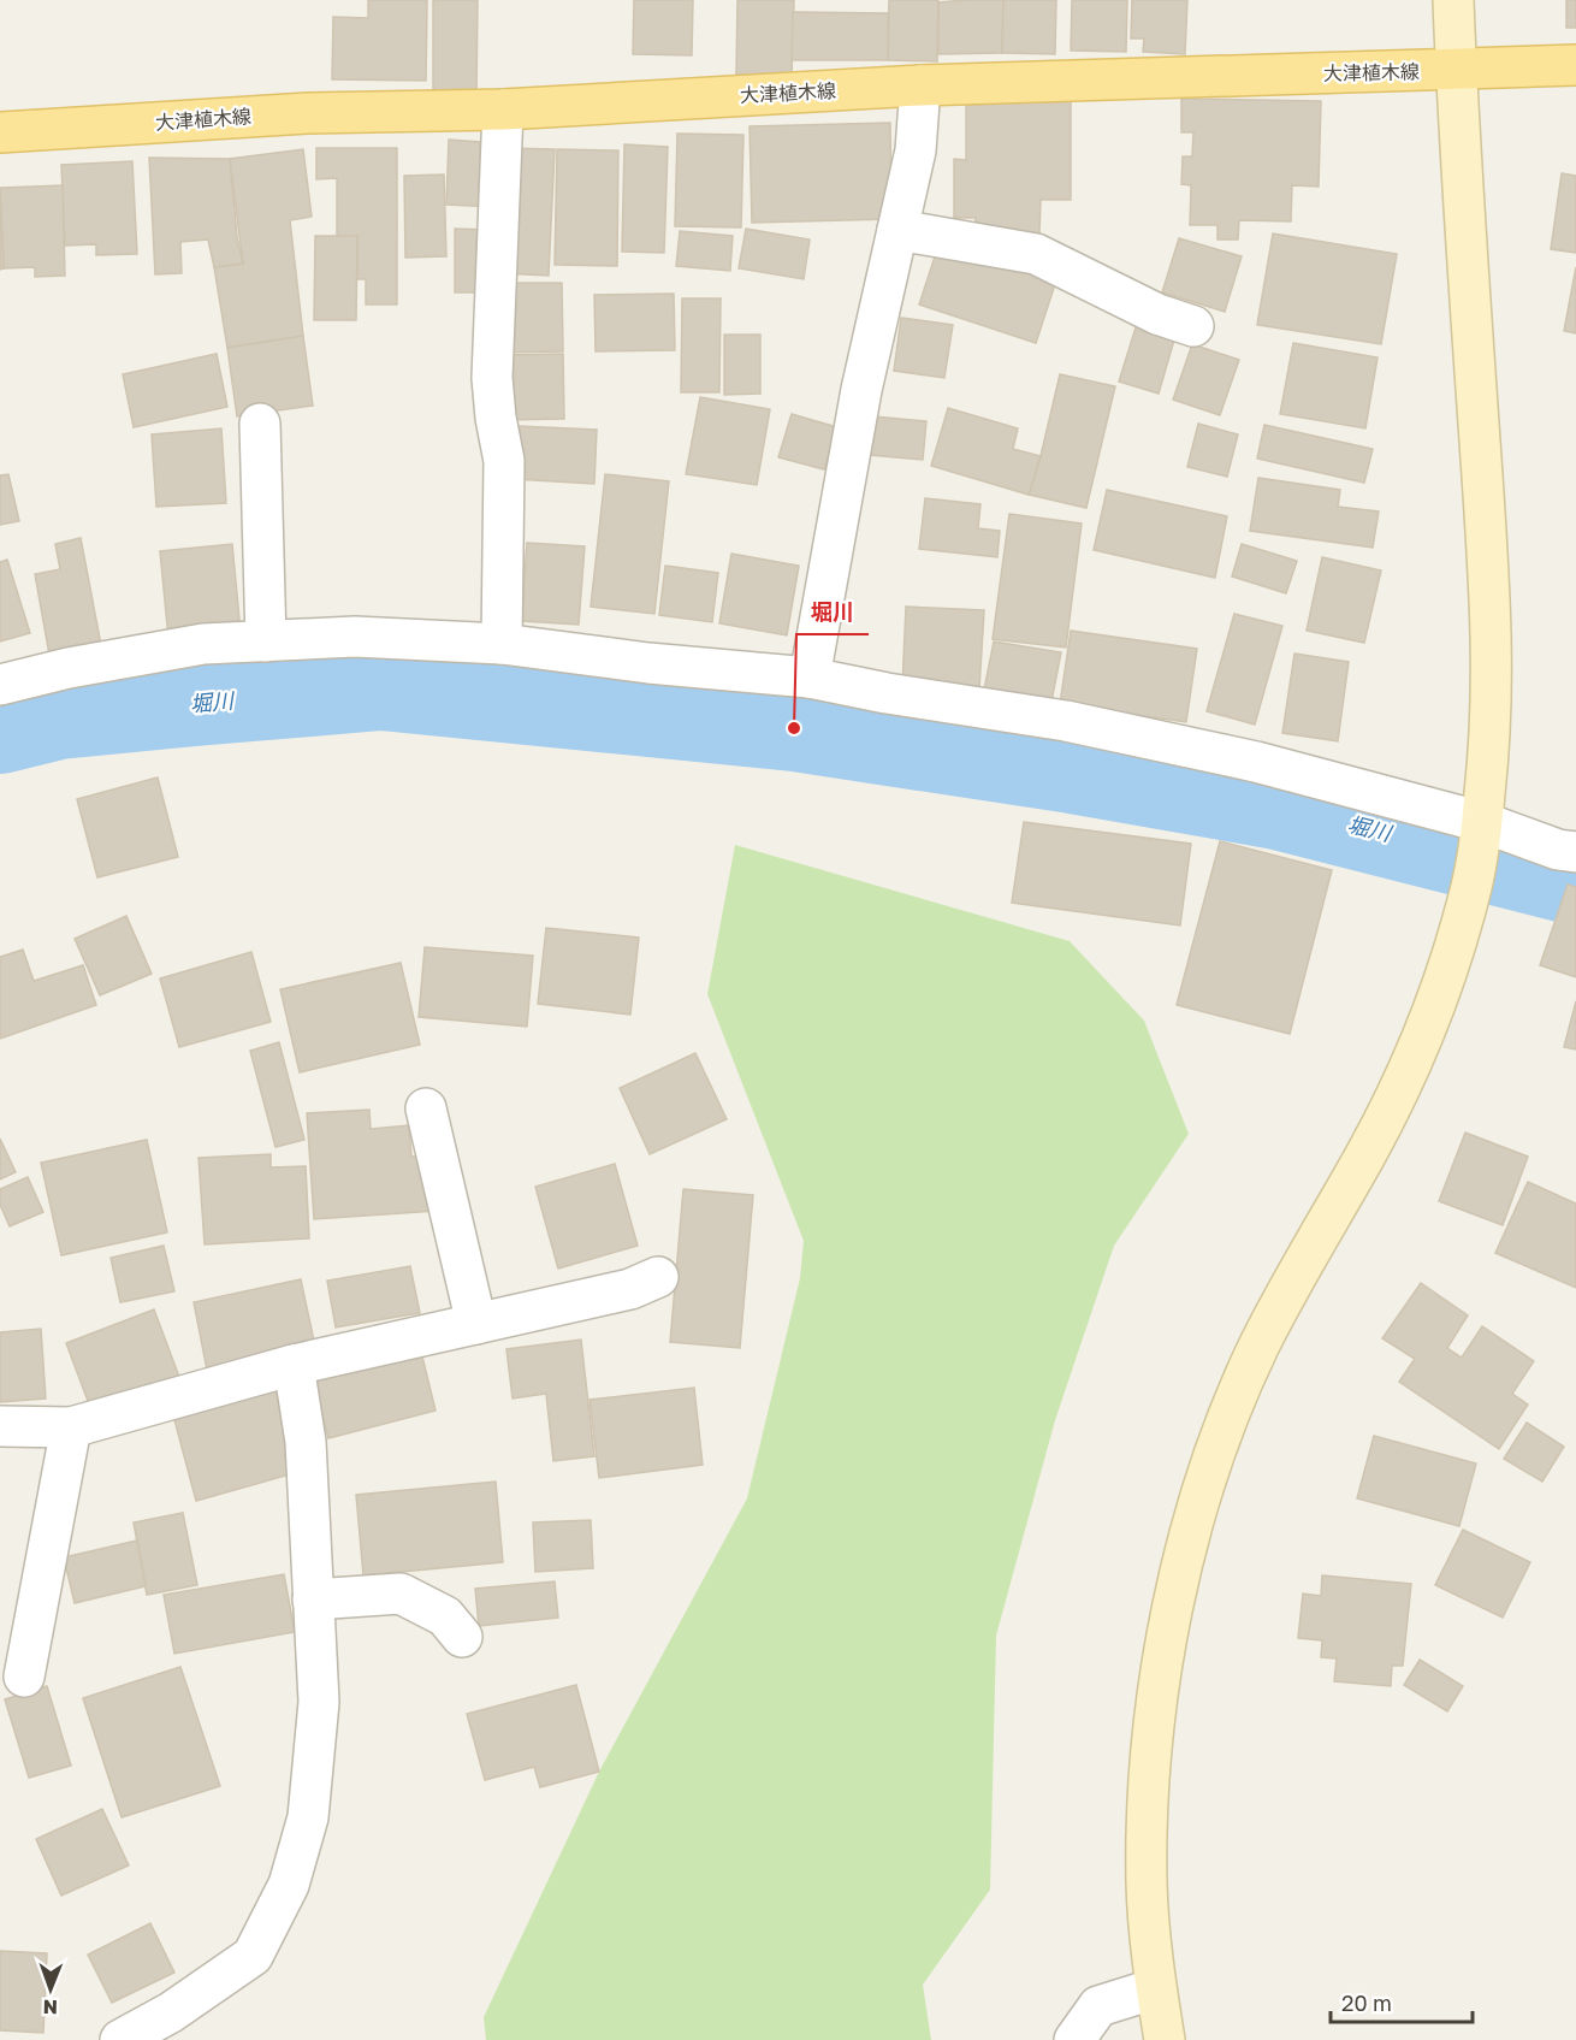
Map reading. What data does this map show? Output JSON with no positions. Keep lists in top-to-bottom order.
{
  "streets": {
    "main road": ["大津植木線"]
  },
  "water": ["堀川"],
  "places": ["堀川"],
  "scale_bar": "20 m",
  "north": "bottom"
}
